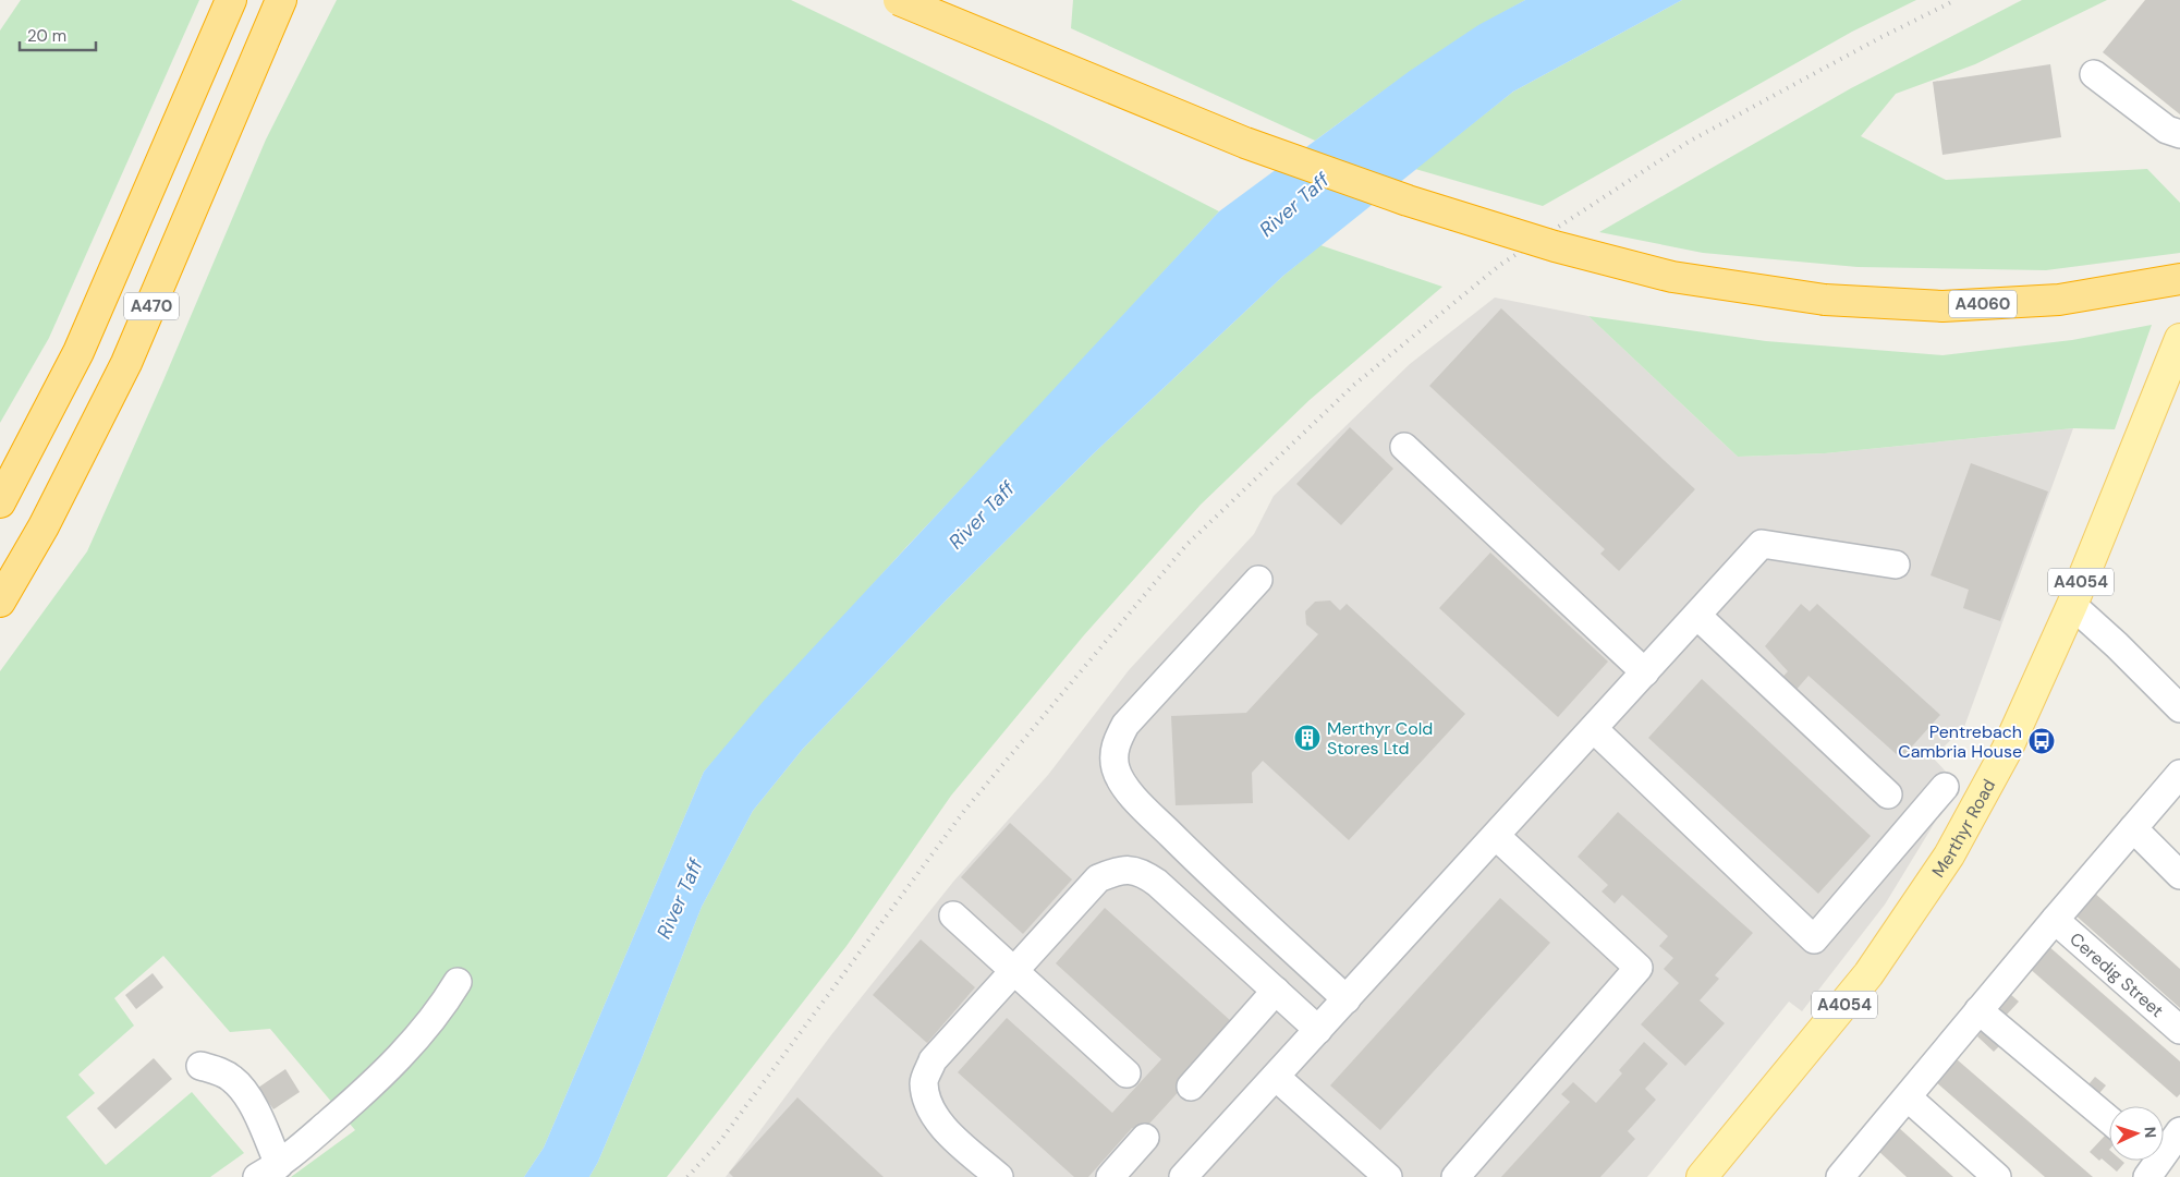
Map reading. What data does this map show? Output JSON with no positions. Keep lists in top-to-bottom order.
{
  "streets": {
    "highway": ["A4060", "A470"],
    "main road": ["A4054", "Merthyr Road"],
    "street": ["Ceredig Street"]
  },
  "water": ["River Taff"],
  "places": {
    "building": ["Merthyr Cold Stores Ltd"],
    "bus stop": ["Pentrebach Cambria House"]
  },
  "scale_bar": "20 m",
  "north": "right"
}
